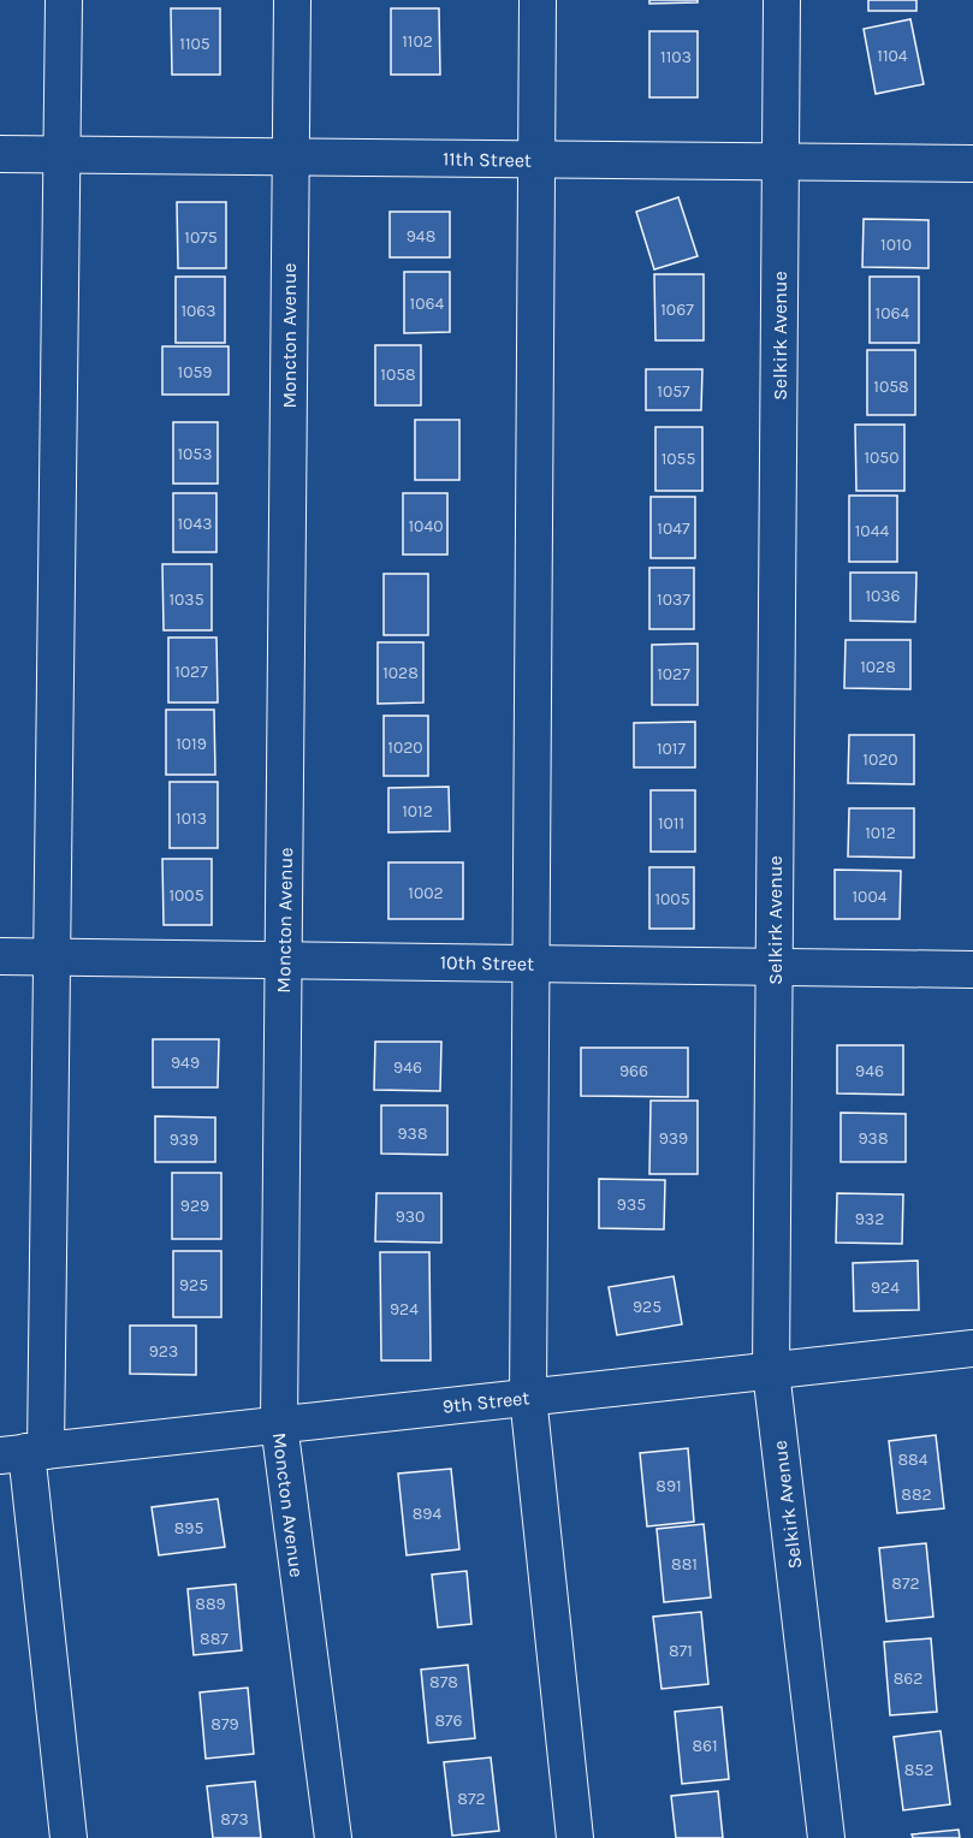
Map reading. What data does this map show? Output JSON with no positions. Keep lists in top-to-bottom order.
{
  "streets": {
    "street": [
      "11th Street",
      "Moncton Avenue",
      "Selkirk Avenue",
      "10th Street",
      "9th Street"
    ]
  },
  "crossings": [
    ["11th Street", "Moncton Avenue"],
    ["11th Street", "Selkirk Avenue"],
    ["Moncton Avenue", "10th Street"],
    ["Moncton Avenue", "9th Street"],
    ["Selkirk Avenue", "10th Street"],
    ["Selkirk Avenue", "9th Street"]
  ],
  "house_numbers": [
    "1102",
    "1105",
    "1104",
    "1103",
    "948",
    "1075",
    "1010",
    "1064",
    "1067",
    "1063",
    "1064",
    "1059",
    "1058",
    "1058",
    "1057",
    "1053",
    "1050",
    "1055",
    "1043",
    "1040",
    "1047",
    "1044",
    "1036",
    "1035",
    "1037",
    "1028",
    "1027",
    "1028",
    "1027",
    "1019",
    "1020",
    "1017",
    "1020",
    "1012",
    "1013",
    "1011",
    "1012",
    "1002",
    "1005",
    "1004",
    "1005",
    "949",
    "946",
    "966",
    "946",
    "938",
    "939",
    "938",
    "939",
    "935",
    "929",
    "930",
    "932",
    "925",
    "924",
    "925",
    "924",
    "923",
    "884",
    "891",
    "882",
    "894",
    "895",
    "881",
    "872",
    "889",
    "887",
    "871",
    "862",
    "878",
    "876",
    "879",
    "861",
    "852",
    "872",
    "873"
  ]
}
